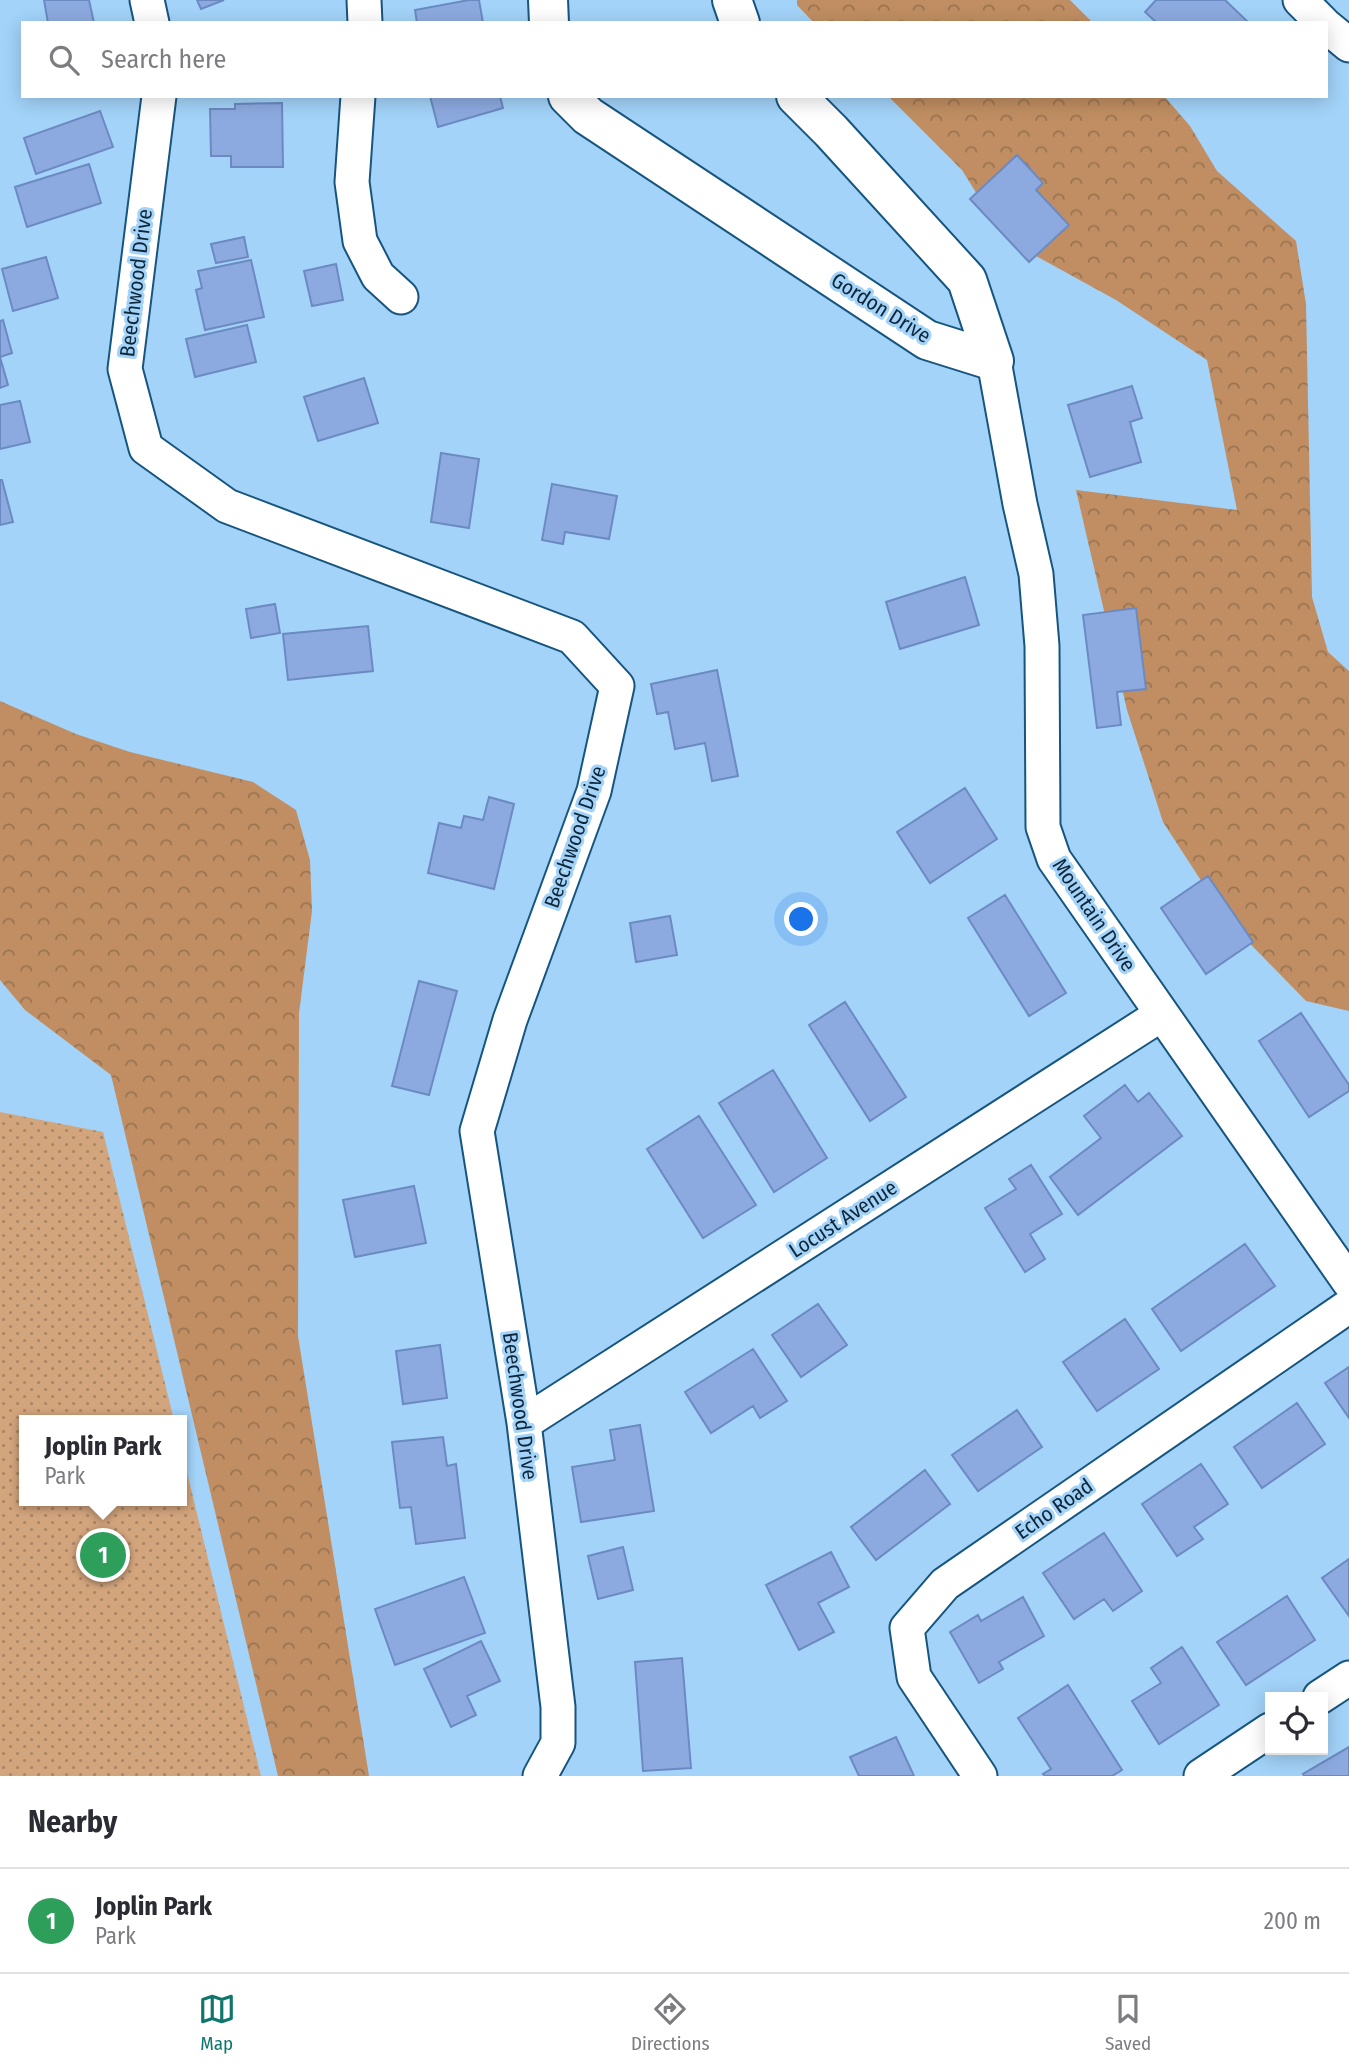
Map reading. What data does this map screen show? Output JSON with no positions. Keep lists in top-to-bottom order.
{
  "streets": {
    "street": [
      "Beechwood Drive",
      "Gordon Drive",
      "Mountain Drive",
      "Locust Avenue",
      "Echo Road"
    ]
  },
  "crossings": [
    ["Beechwood Drive", "Locust Avenue"],
    ["Gordon Drive", "Mountain Drive"],
    ["Mountain Drive", "Locust Avenue"]
  ],
  "page": {
    "search": "Search here",
    "popup": ["Joplin Park", "Park"],
    "pins": "1",
    "heading": "Nearby",
    "list": [
      {
        "mark": "1",
        "name": "Joplin Park",
        "note": "Park",
        "value": "200 m"
      }
    ],
    "nav": ["Map", "Directions", "Saved"]
  }
}
